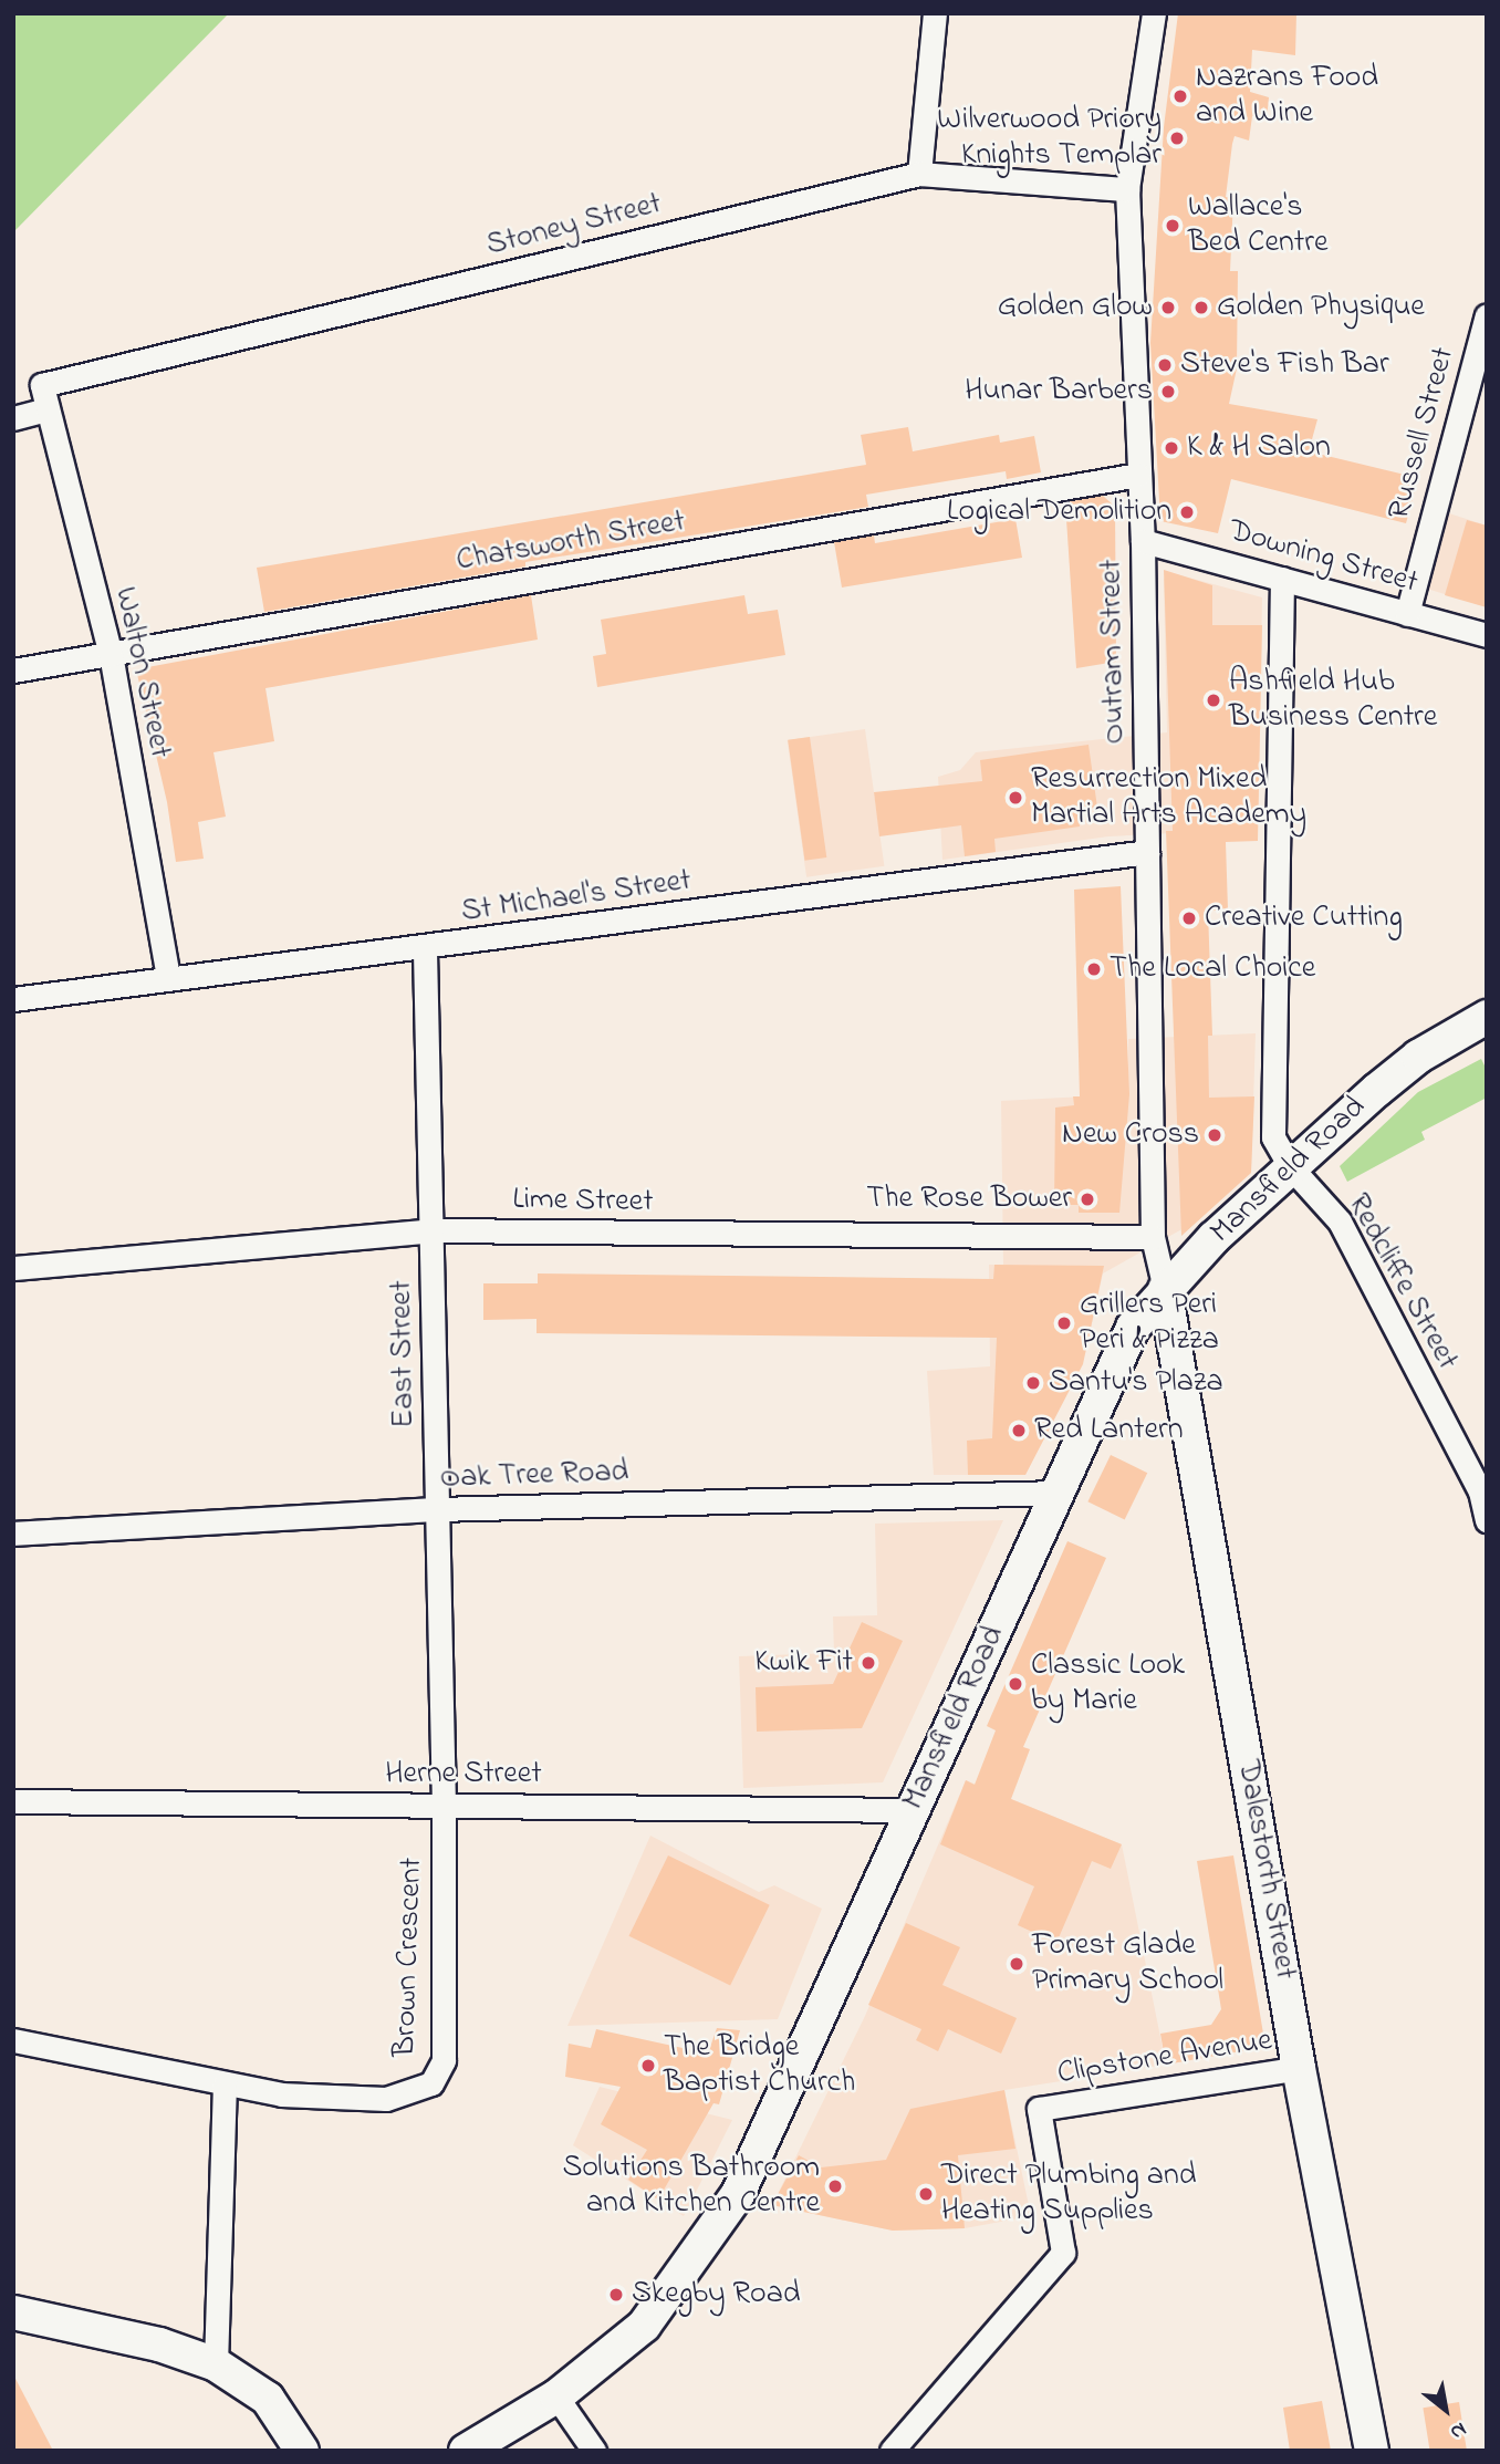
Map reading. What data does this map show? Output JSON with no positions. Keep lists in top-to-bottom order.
{
  "streets": {
    "main road": ["Mansfield Road", "Dalestorth Street"],
    "street": [
      "Stoney Street",
      "Russell Street",
      "Chatsworth Street",
      "Downing Street",
      "Outram Street",
      "Walton Street",
      "St Michael's Street",
      "Lime Street",
      "Redcliffe Street",
      "East Street",
      "Oak Tree Road",
      "Herne Street",
      "Brown Crescent",
      "Clipstone Avenue"
    ]
  },
  "crossings": [
    ["Stoney Street", "Outram Street"],
    ["Stoney Street", "Walton Street"],
    ["Russell Street", "Downing Street"],
    ["Chatsworth Street", "Outram Street"],
    ["Chatsworth Street", "Walton Street"],
    ["Downing Street", "Outram Street"],
    ["Downing Street", "Redcliffe Street"],
    ["Outram Street", "St Michael's Street"],
    ["Outram Street", "Mansfield Road"],
    ["Outram Street", "Lime Street"],
    ["Outram Street", "Dalestorth Street"],
    ["Walton Street", "St Michael's Street"],
    ["St Michael's Street", "East Street"],
    ["Mansfield Road", "Redcliffe Street"],
    ["Mansfield Road", "Oak Tree Road"],
    ["Mansfield Road", "Herne Street"],
    ["Mansfield Road", "Dalestorth Street"],
    ["Lime Street", "East Street"],
    ["East Street", "Oak Tree Road"],
    ["East Street", "Herne Street"],
    ["East Street", "Brown Crescent"],
    ["Herne Street", "Brown Crescent"],
    ["Dalestorth Street", "Clipstone Avenue"]
  ],
  "places": [
    "Nazrans Food and Wine",
    "Wilverwood Priory Knights Templar",
    "Wallace's Bed Centre",
    "Golden Glow",
    "Golden Physique",
    "Steve's Fish Bar",
    "Hunar Barbers",
    "K & H Salon",
    "Logical Demolition",
    "Ashfield Hub Business Centre",
    "Resurrection Mixed Martial Arts Academy",
    "Creative Cutting",
    "The Local Choice",
    "New Cross",
    "The Rose Bower",
    "Grillers Peri Peri & Pizza",
    "Santu's Plaza",
    "Red Lantern",
    "Kwik Fit",
    "Classic Look by Marie",
    "Forest Glade Primary School",
    "The Bridge Baptist Church",
    "Solutions Bathroom and Kitchen Centre",
    "Direct Plumbing and Heating Supplies",
    "Skegby Road"
  ],
  "north": "bottom right"
}
